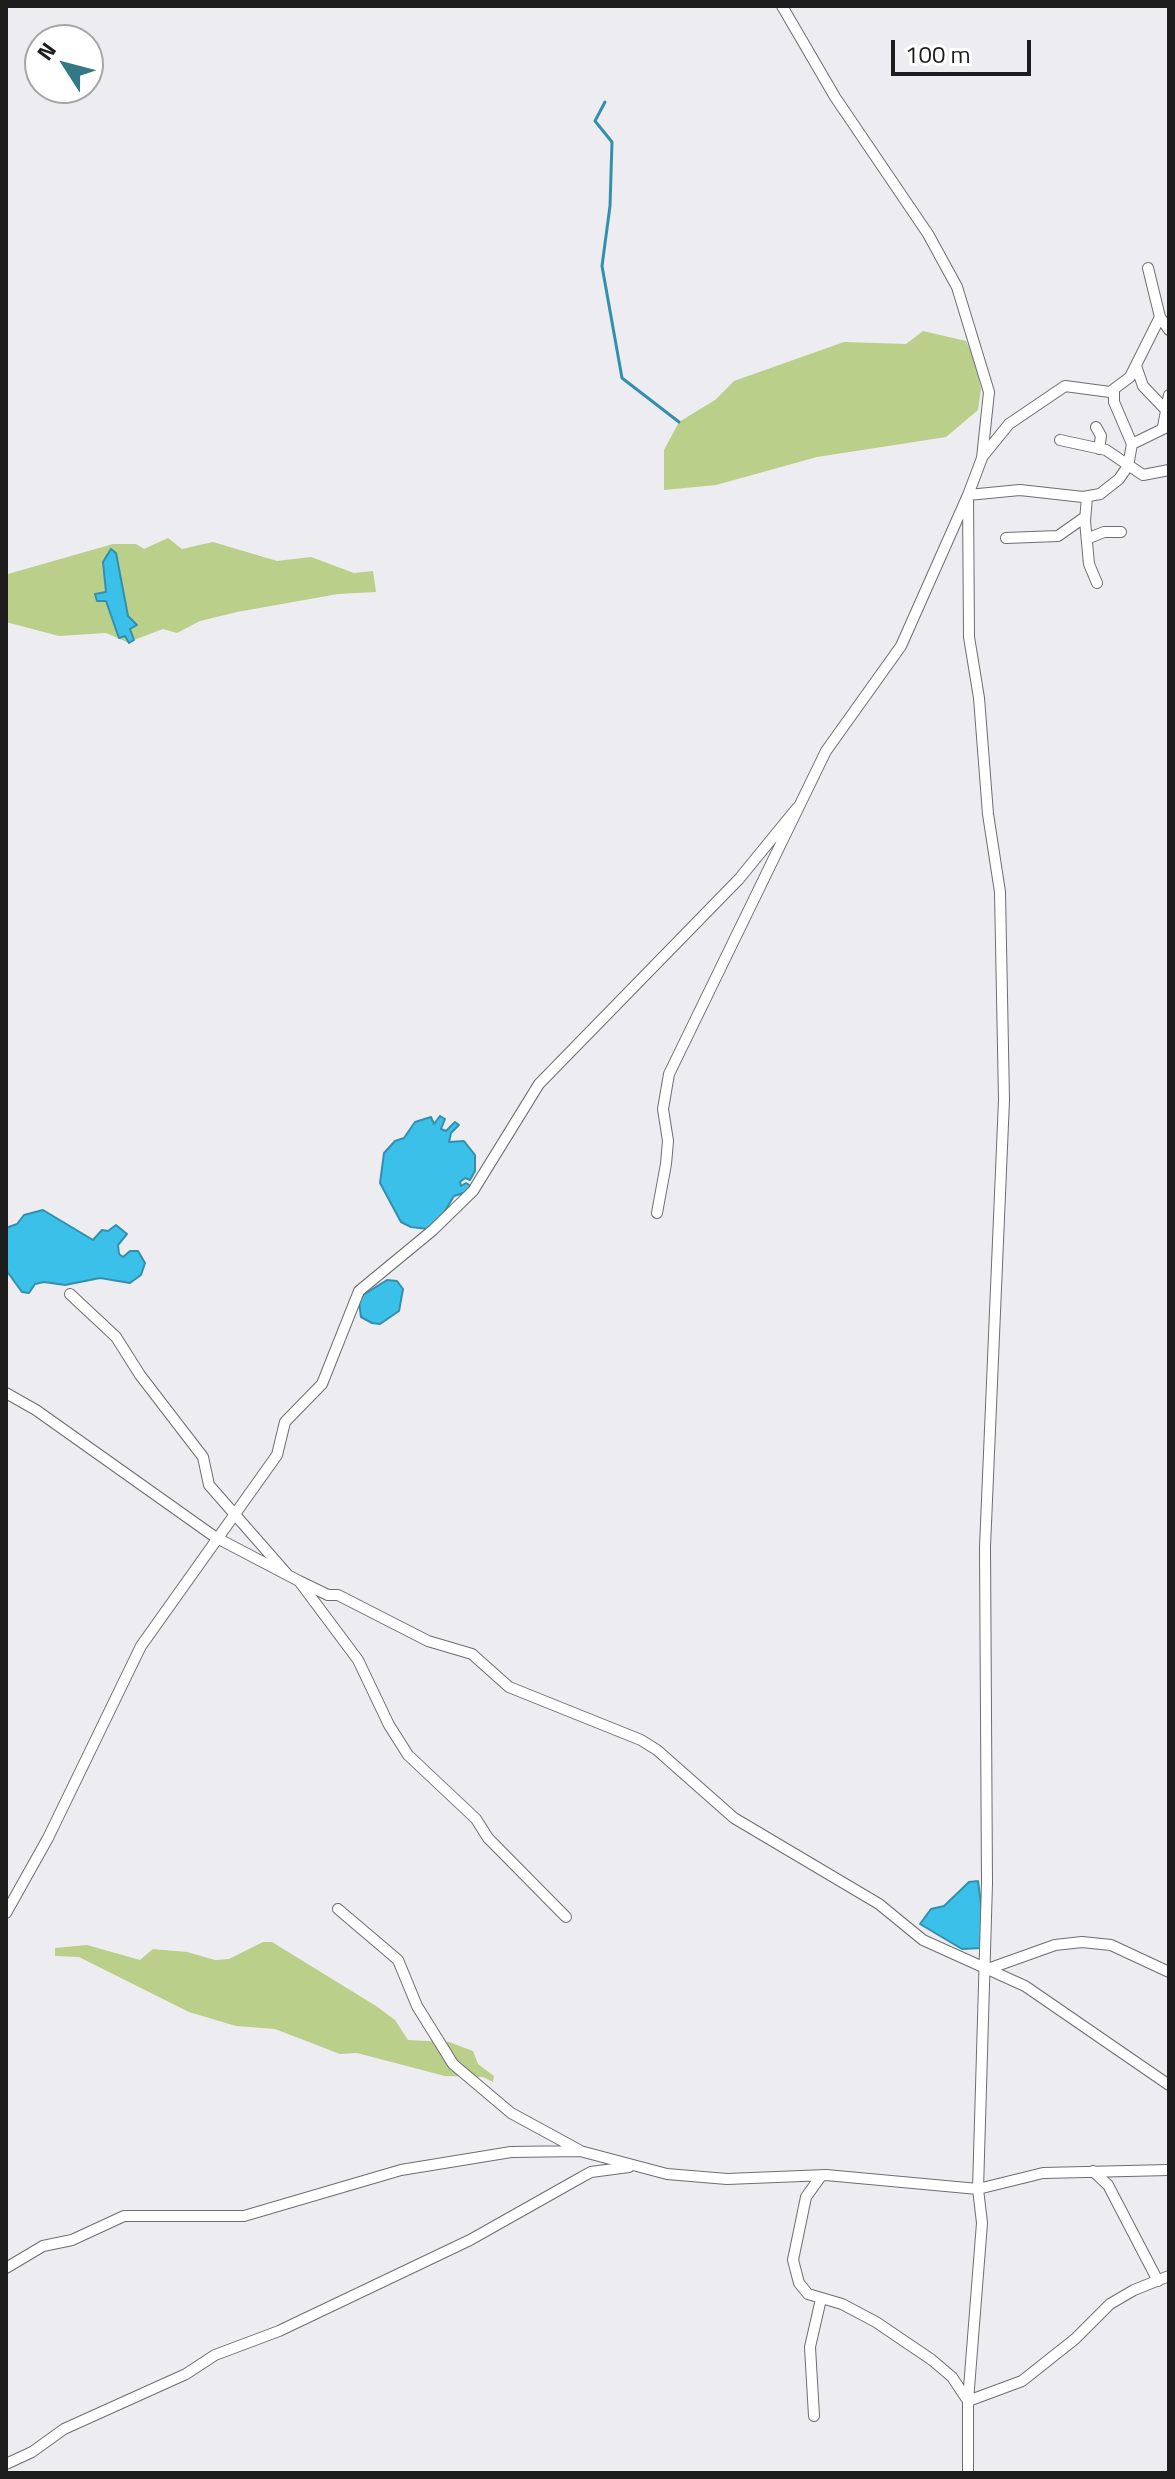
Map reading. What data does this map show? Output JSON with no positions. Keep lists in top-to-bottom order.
{
  "scale_bar": "100 m",
  "north": "top left"
}
